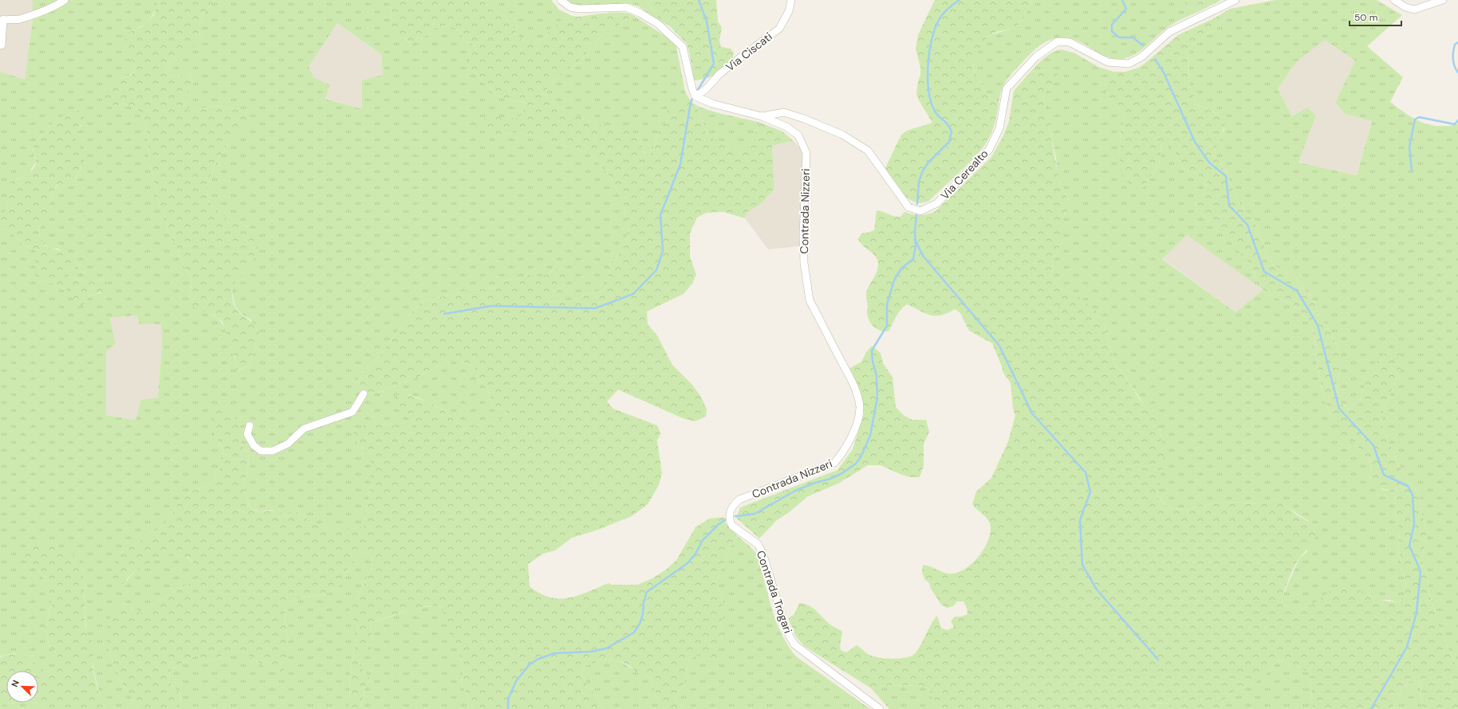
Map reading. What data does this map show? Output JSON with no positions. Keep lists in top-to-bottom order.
{
  "streets": {
    "street": [
      "Via Ciscati",
      "Via Cerealto",
      "Contrada Nizzeri",
      "Contrada Trogari"
    ]
  },
  "crossings": [
    ["Via Ciscati", "Contrada Nizzeri"],
    ["Via Cerealto", "Contrada Nizzeri"],
    ["Contrada Nizzeri", "Contrada Trogari"]
  ],
  "scale_bar": "50 m",
  "north": "top left"
}
